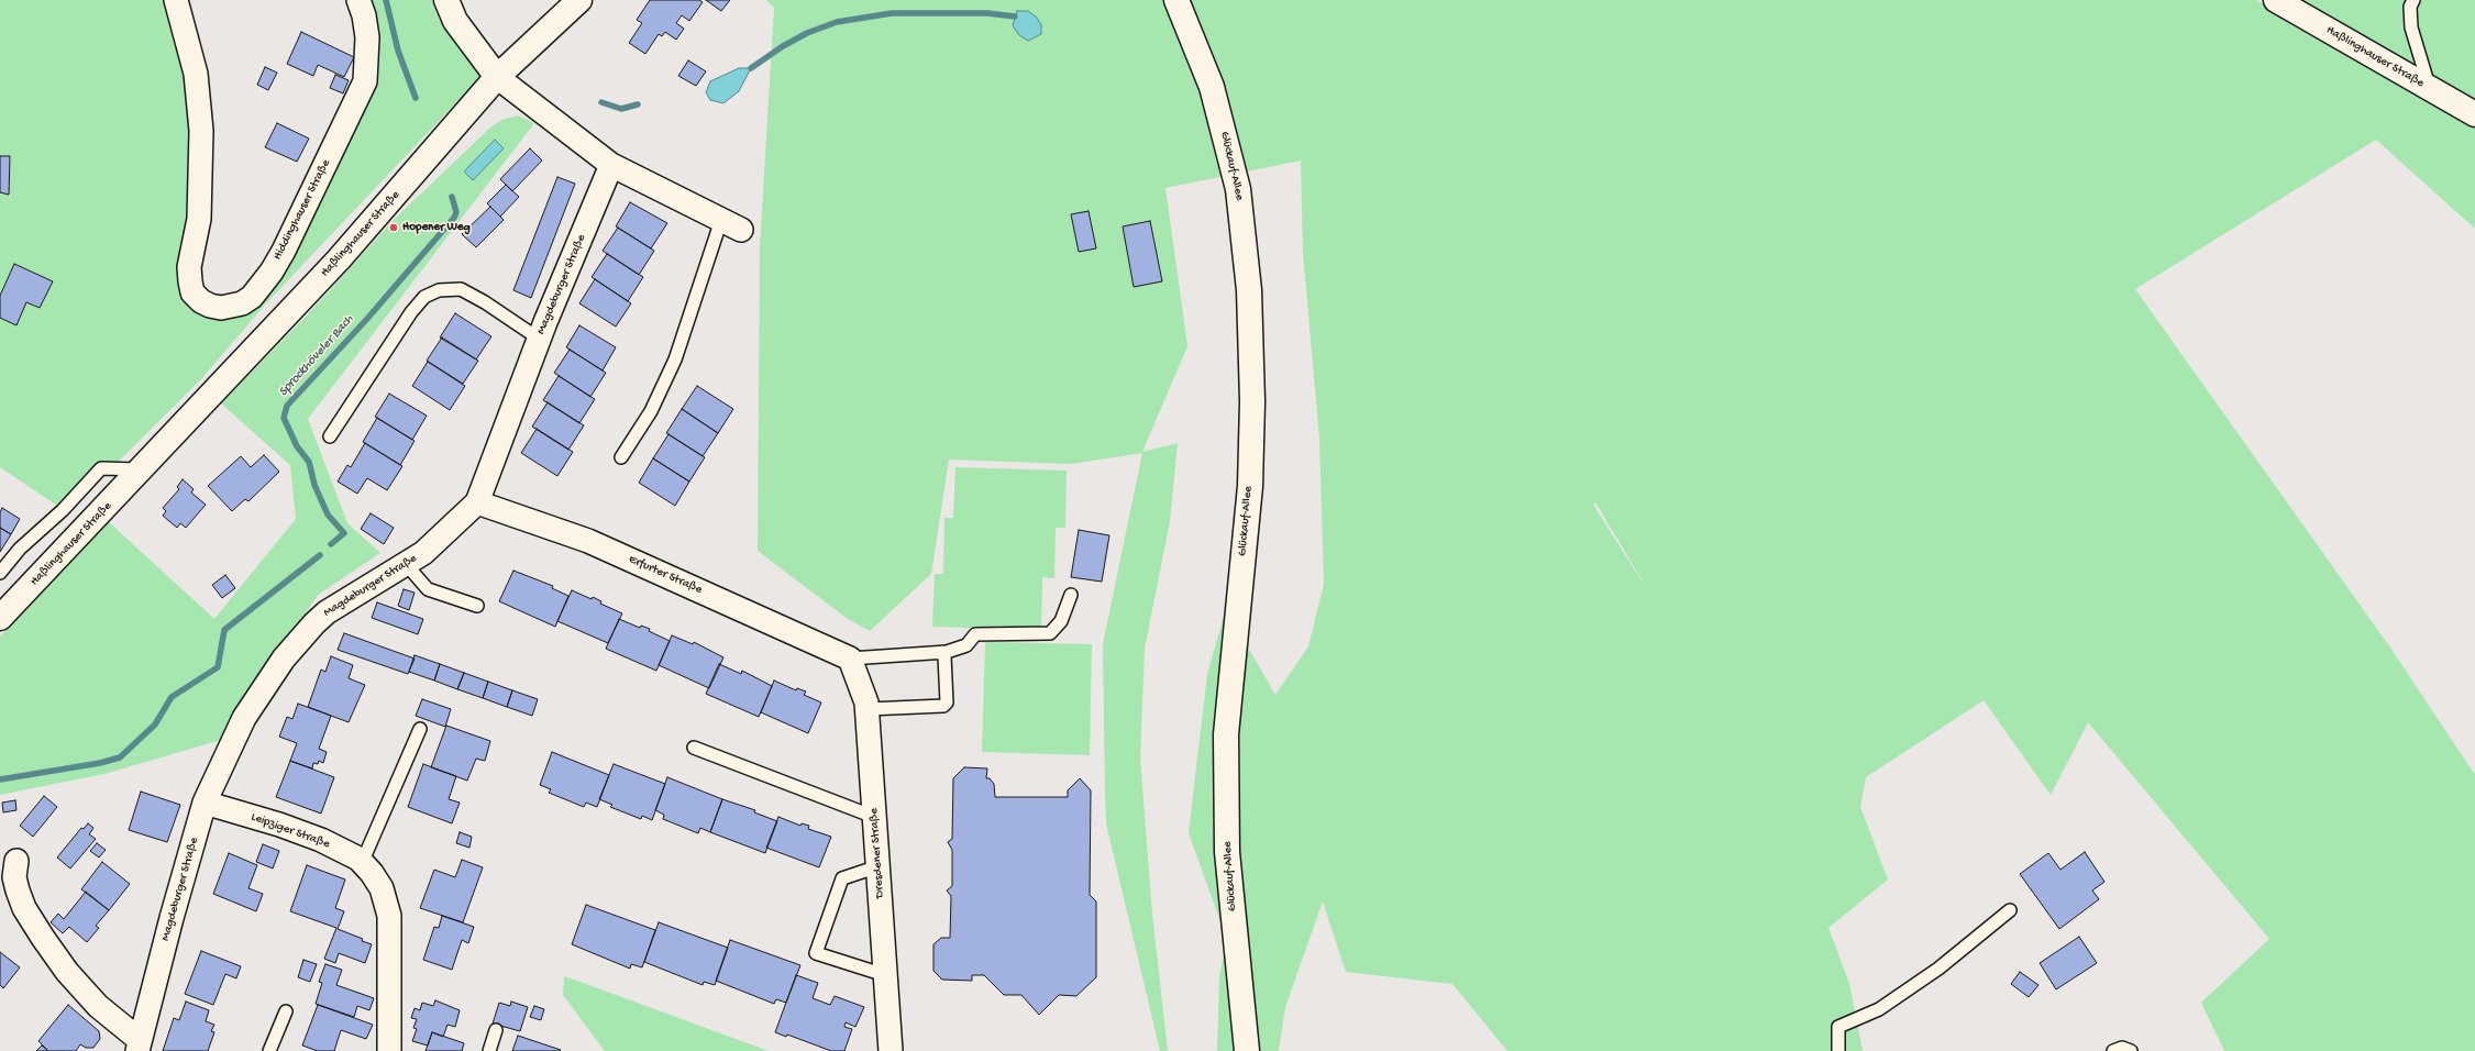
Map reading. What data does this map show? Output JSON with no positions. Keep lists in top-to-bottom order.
{
  "streets": {
    "main road": ["Haßlinghauser Straße", "Glückauf-Allee"],
    "street": [
      "Hiddinghauser Straße",
      "Magdeburger Straße",
      "Erfurter Straße",
      "Leipziger Straße",
      "Dresdener Straße"
    ]
  },
  "crossings": [
    ["Magdeburger Straße", "Erfurter Straße"],
    ["Magdeburger Straße", "Leipziger Straße"],
    ["Erfurter Straße", "Dresdener Straße"]
  ],
  "water": ["Sprockhöveler Bach"],
  "places": ["Hopener Weg"]
}
